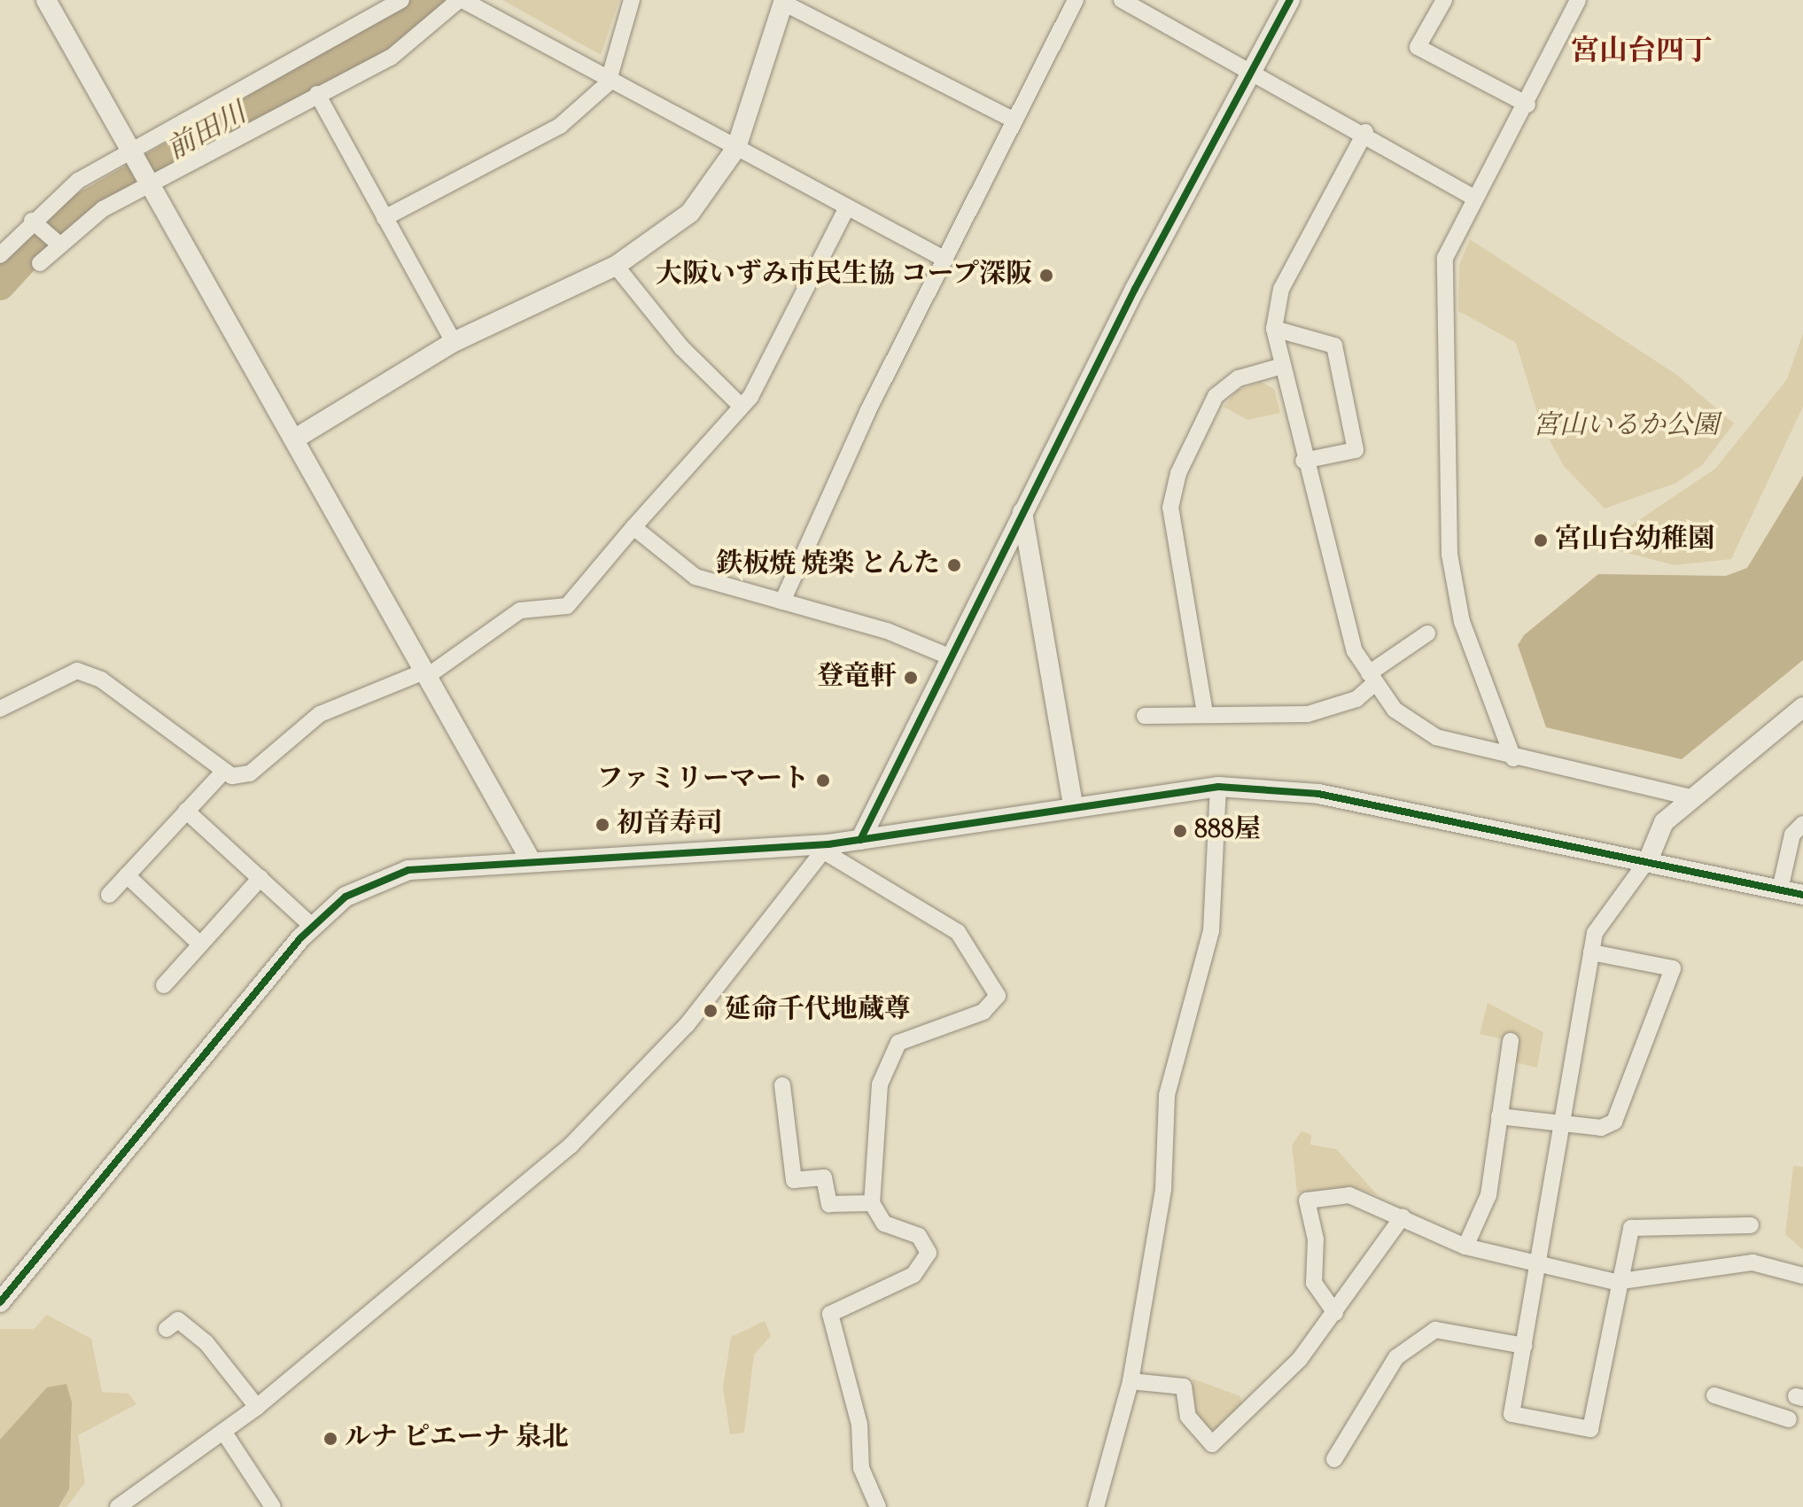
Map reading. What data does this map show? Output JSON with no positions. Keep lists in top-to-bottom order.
{
  "districts": ["宮山台四丁"],
  "water": ["前田川"],
  "parks": ["宮山いるか公園"],
  "places": [
    "大阪いずみ市民生協 コープ深阪",
    "宮山台幼稚園",
    "鉄板焼 焼楽 とんた",
    "登竜軒",
    "ファミリーマート",
    "初音寿司",
    "888屋",
    "延命千代地蔵尊",
    "ルナ ピエーナ 泉北"
  ]
}
